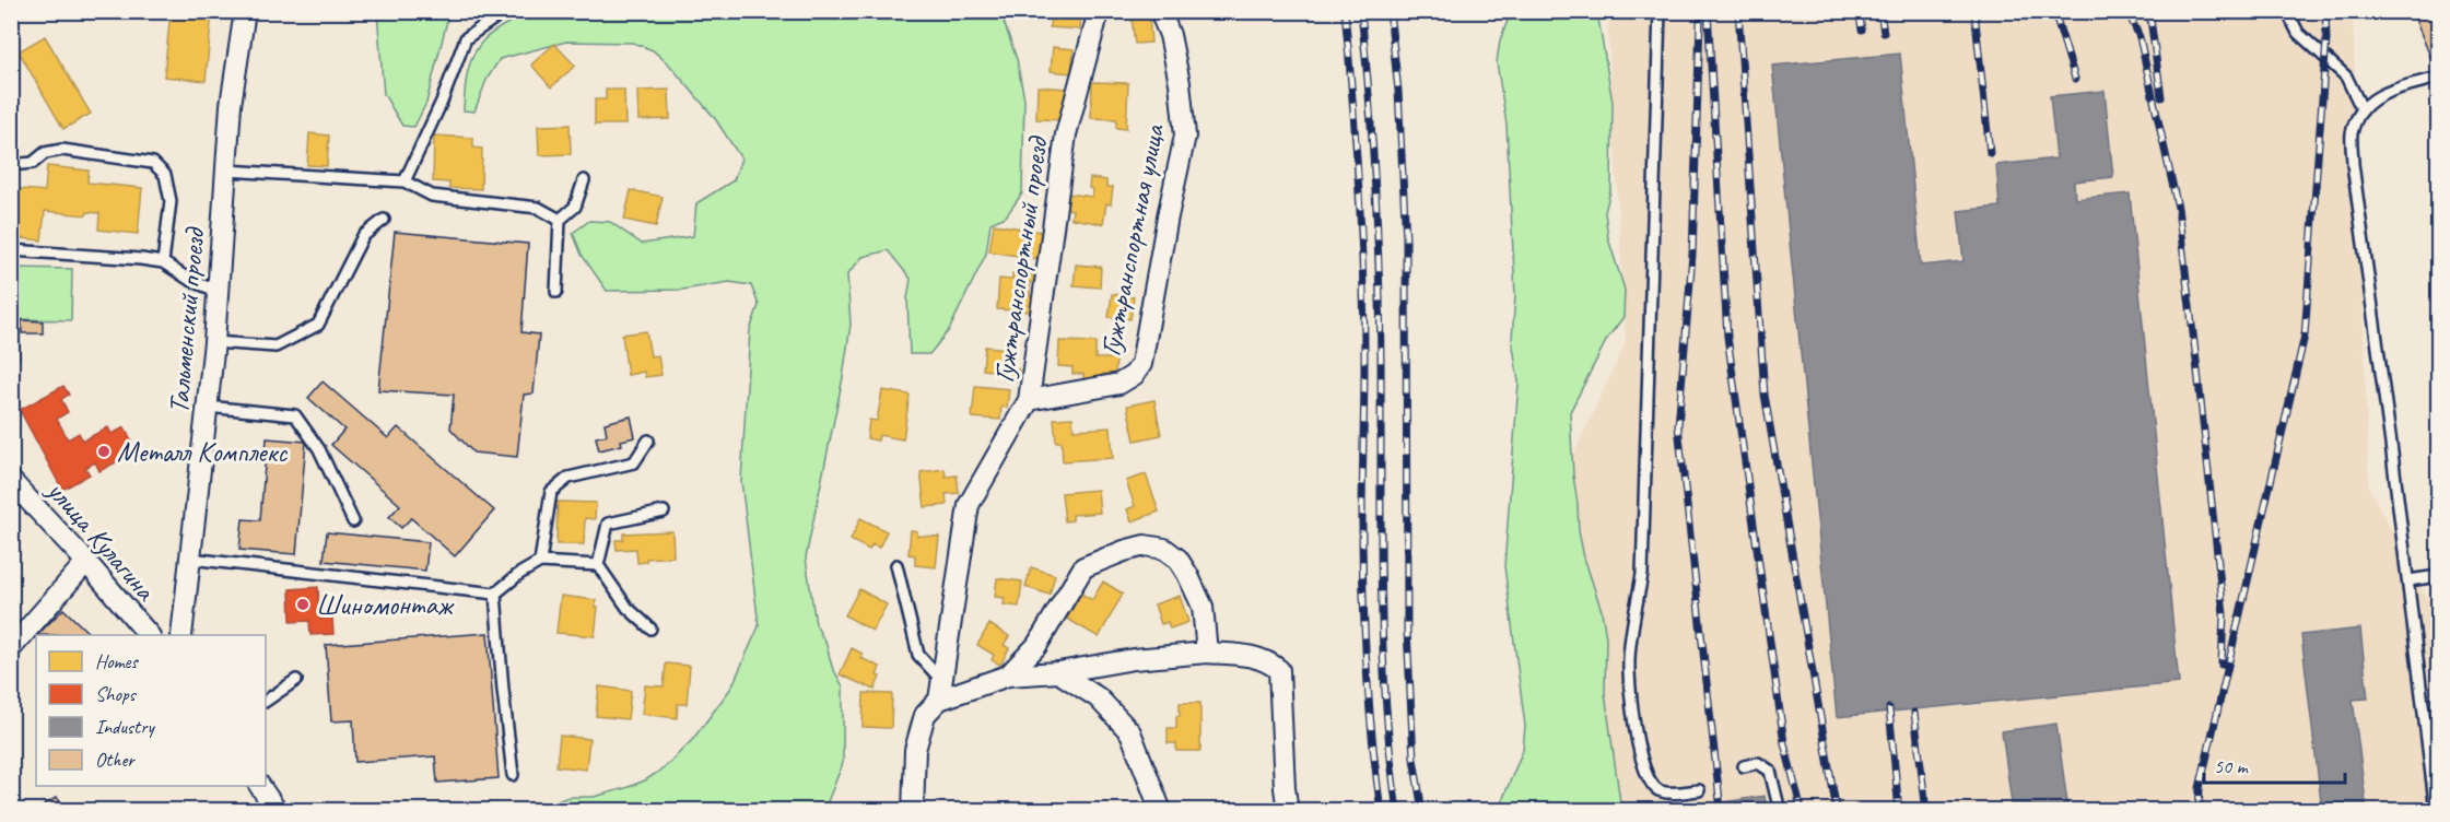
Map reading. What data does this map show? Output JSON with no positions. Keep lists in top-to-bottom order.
{
  "streets": {
    "street": [
      "Гужтранспортная улица",
      "Гужтранспортный проезд",
      "Тальменский проезд",
      "улица Кулагина"
    ]
  },
  "crossings": [
    ["Гужтранспортная улица", "Гужтранспортный проезд"]
  ],
  "places": ["Металл Комплекс", "Шиномонтаж"],
  "legend": [
    "Homes",
    "Shops",
    "Industry",
    "Other"
  ],
  "scale_bar": "50 m"
}
